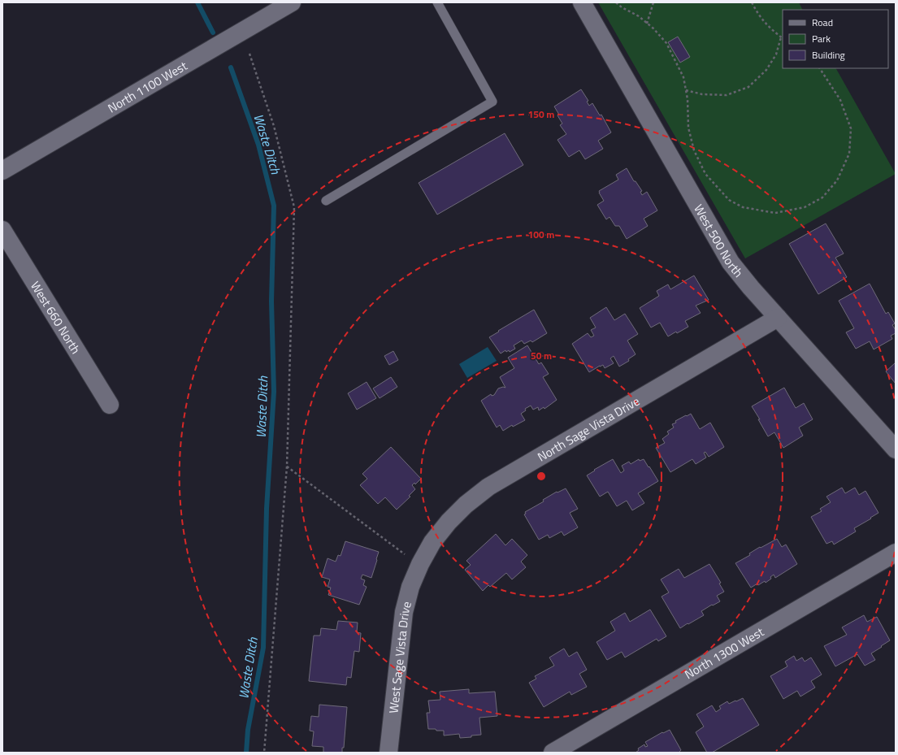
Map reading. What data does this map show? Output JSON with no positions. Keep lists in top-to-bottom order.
{
  "streets": {
    "street": [
      "North 1100 West",
      "West 500 North",
      "West 660 North",
      "North Sage Vista Drive",
      "North 1300 West",
      "West Sage Vista Drive"
    ]
  },
  "crossings": [
    ["West 500 North", "North Sage Vista Drive"],
    ["North Sage Vista Drive", "West Sage Vista Drive"]
  ],
  "water": ["Waste Ditch"],
  "legend": ["Road", "Park", "Building"],
  "rings": ["150 m", "100 m", "50 m"]
}
